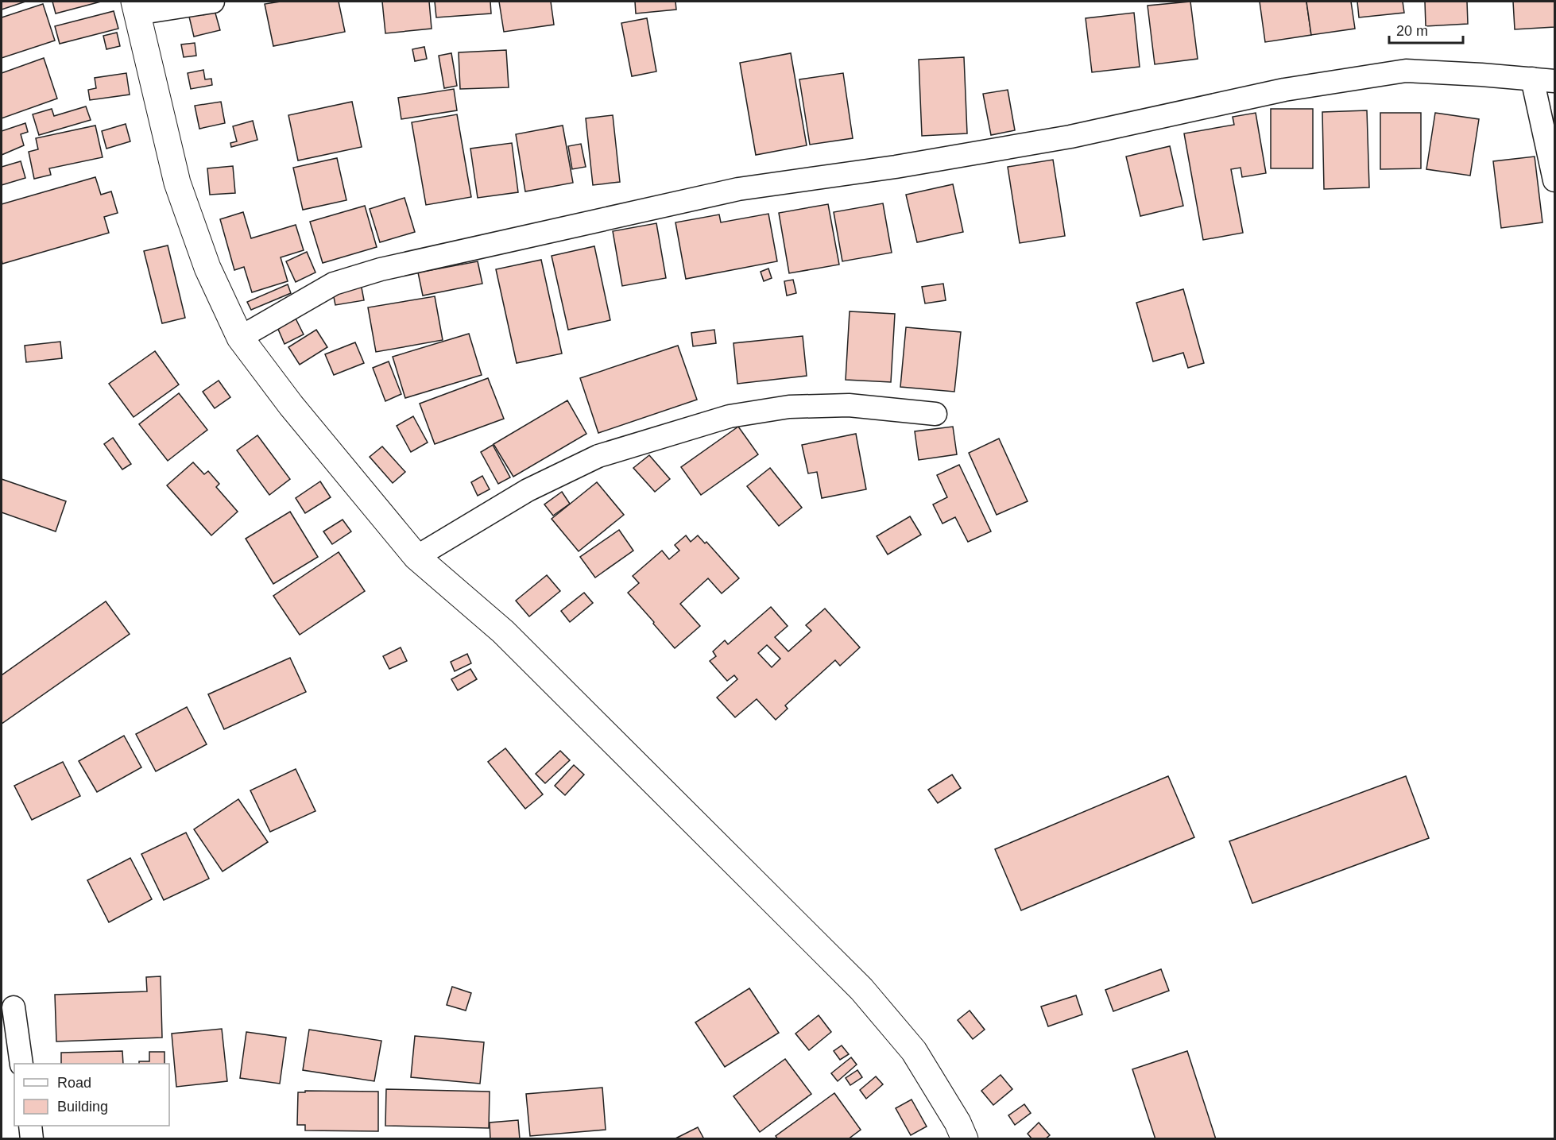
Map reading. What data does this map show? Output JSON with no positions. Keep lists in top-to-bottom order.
{
  "legend": ["Road", "Building"],
  "scale_bar": "20 m"
}
